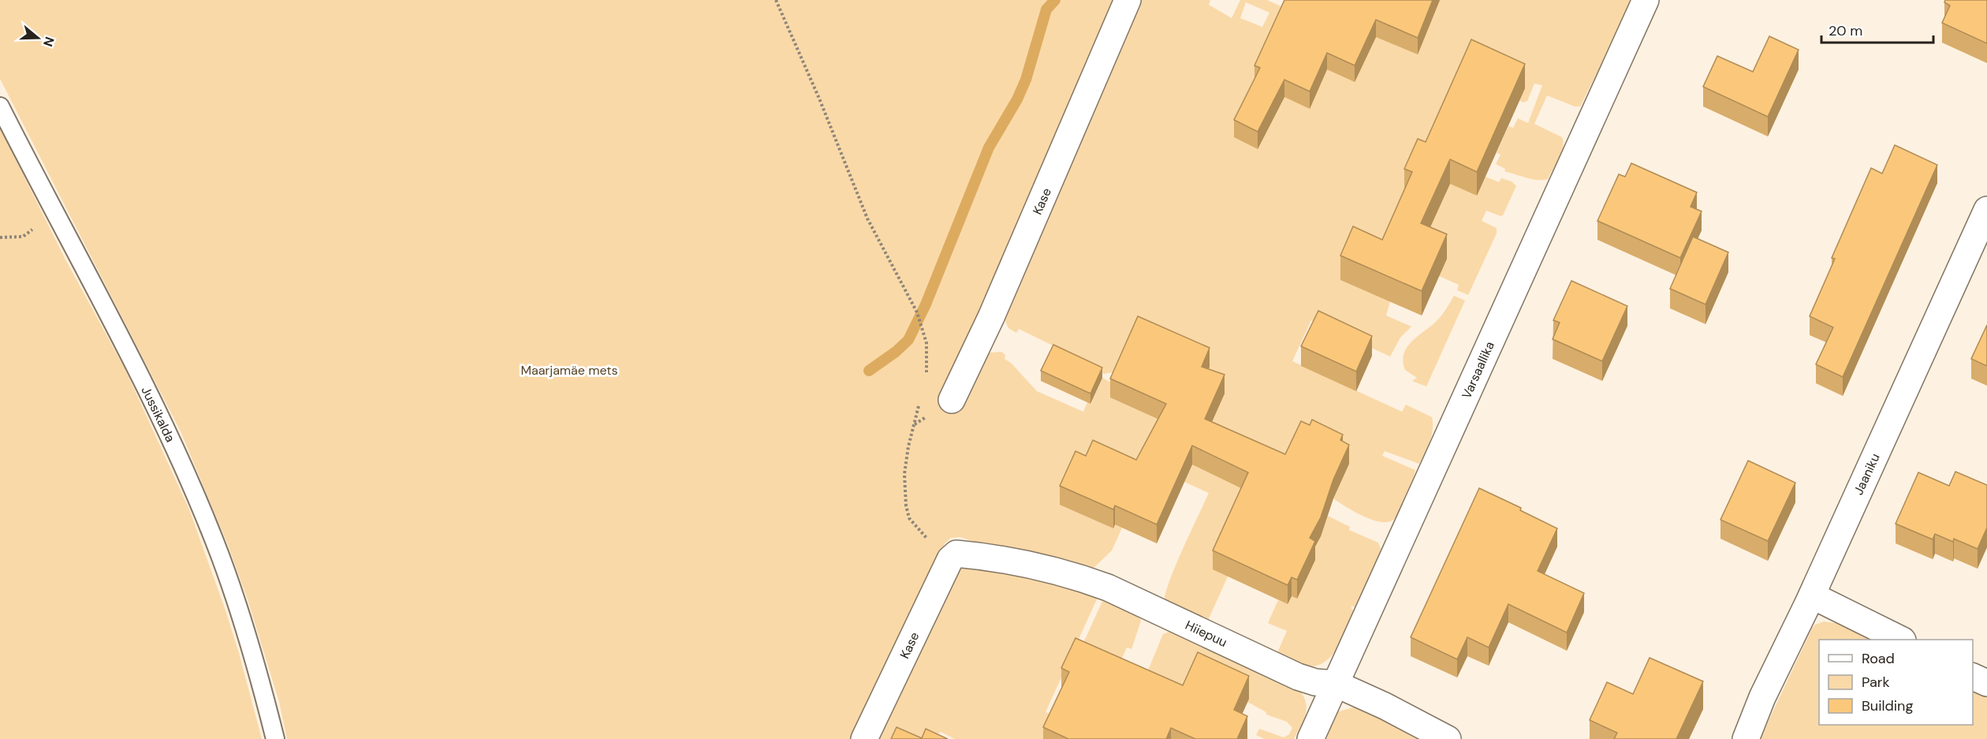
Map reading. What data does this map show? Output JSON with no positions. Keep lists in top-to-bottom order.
{
  "streets": {
    "street": [
      "Kase",
      "Varsaallika",
      "Jaaniku",
      "Hiiepuu"
    ],
    "lane": ["Jussikalda"]
  },
  "crossings": [
    ["Kase", "Hiiepuu"],
    ["Varsaallika", "Hiiepuu"]
  ],
  "parks": ["Maarjamäe mets"],
  "legend": ["Road", "Park", "Building"],
  "scale_bar": "20 m",
  "north": "right"
}
